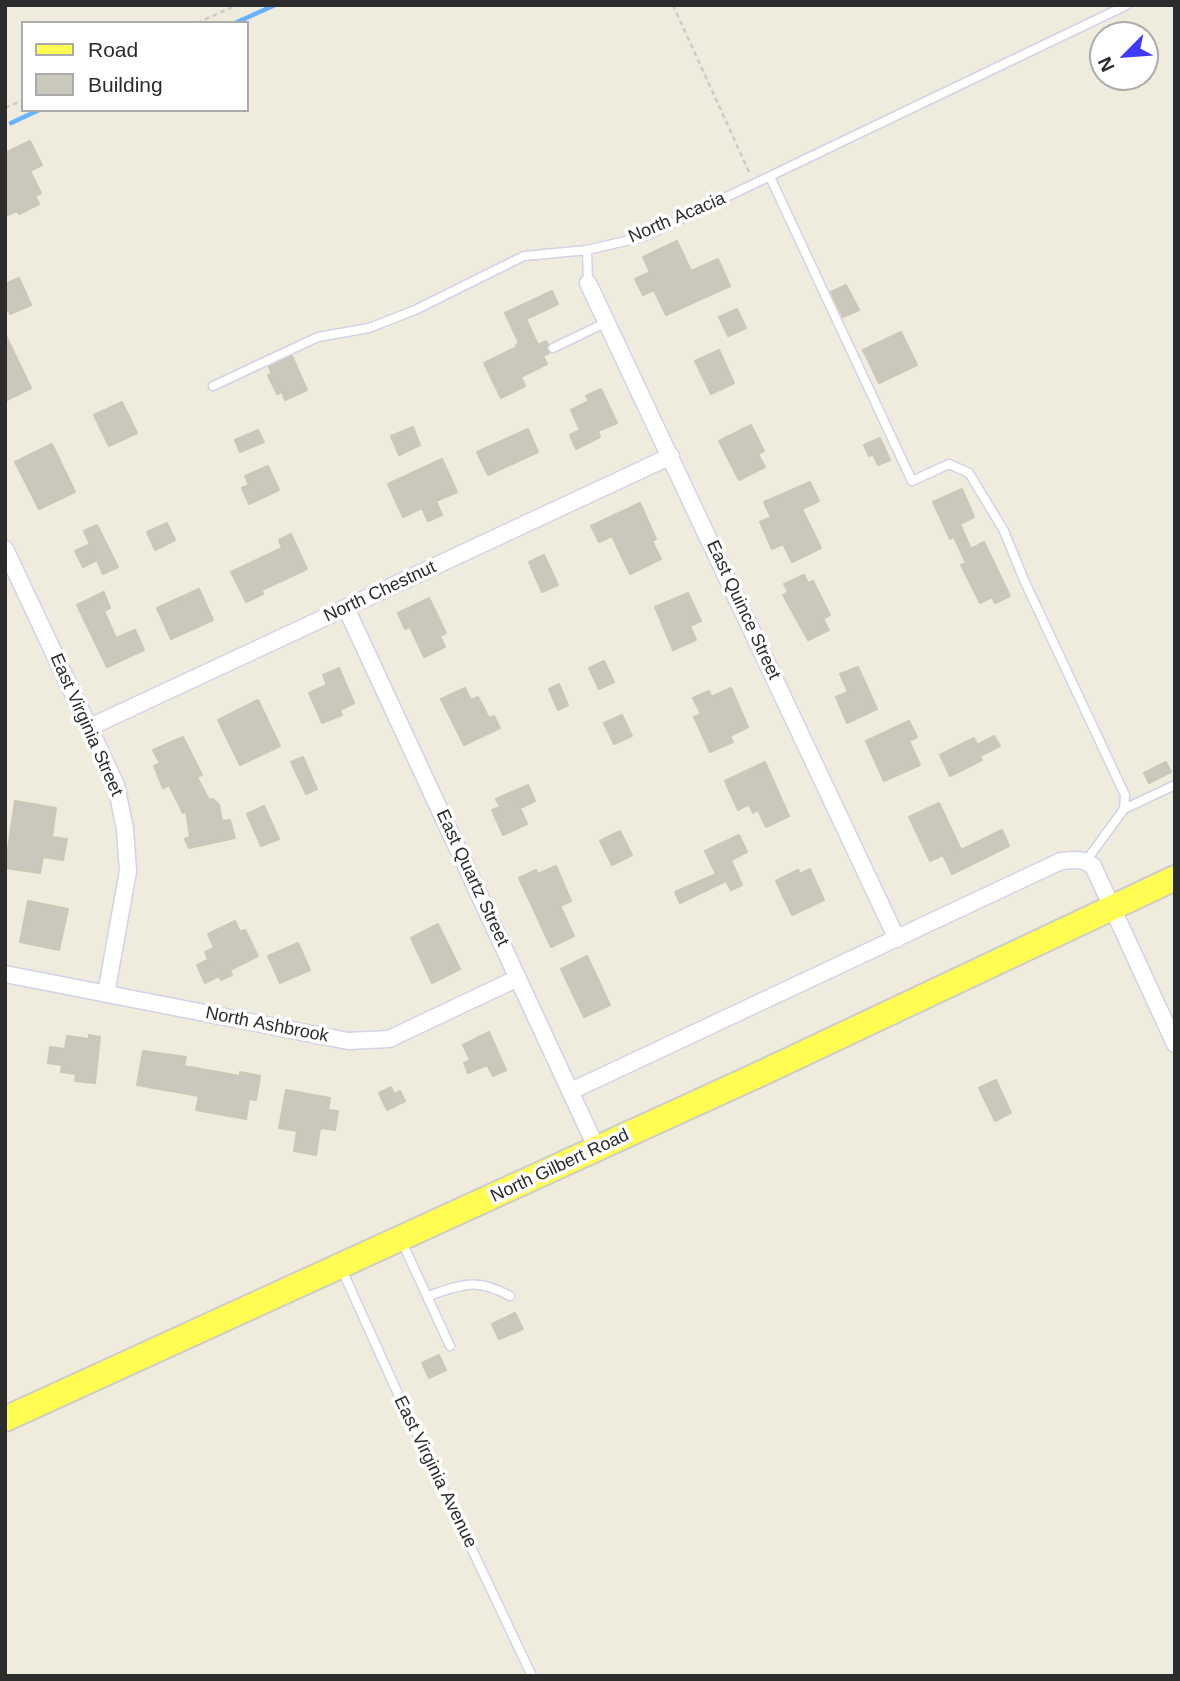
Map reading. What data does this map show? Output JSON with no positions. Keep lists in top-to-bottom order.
{
  "streets": {
    "main road": ["North Gilbert Road"],
    "street": [
      "North Chestnut",
      "East Quince Street",
      "East Virginia Street",
      "East Quartz Street",
      "North Ashbrook"
    ],
    "lane": ["North Acacia", "East Virginia Avenue"]
  },
  "crossings": [
    ["North Chestnut", "East Quince Street"],
    ["North Chestnut", "East Virginia Street"],
    ["North Chestnut", "East Quartz Street"],
    ["East Virginia Street", "North Ashbrook"],
    ["East Quartz Street", "North Ashbrook"],
    ["East Quartz Street", "North Gilbert Road"],
    ["North Gilbert Road", "East Virginia Avenue"]
  ],
  "legend": ["Road", "Building"],
  "north": "bottom left"
}
